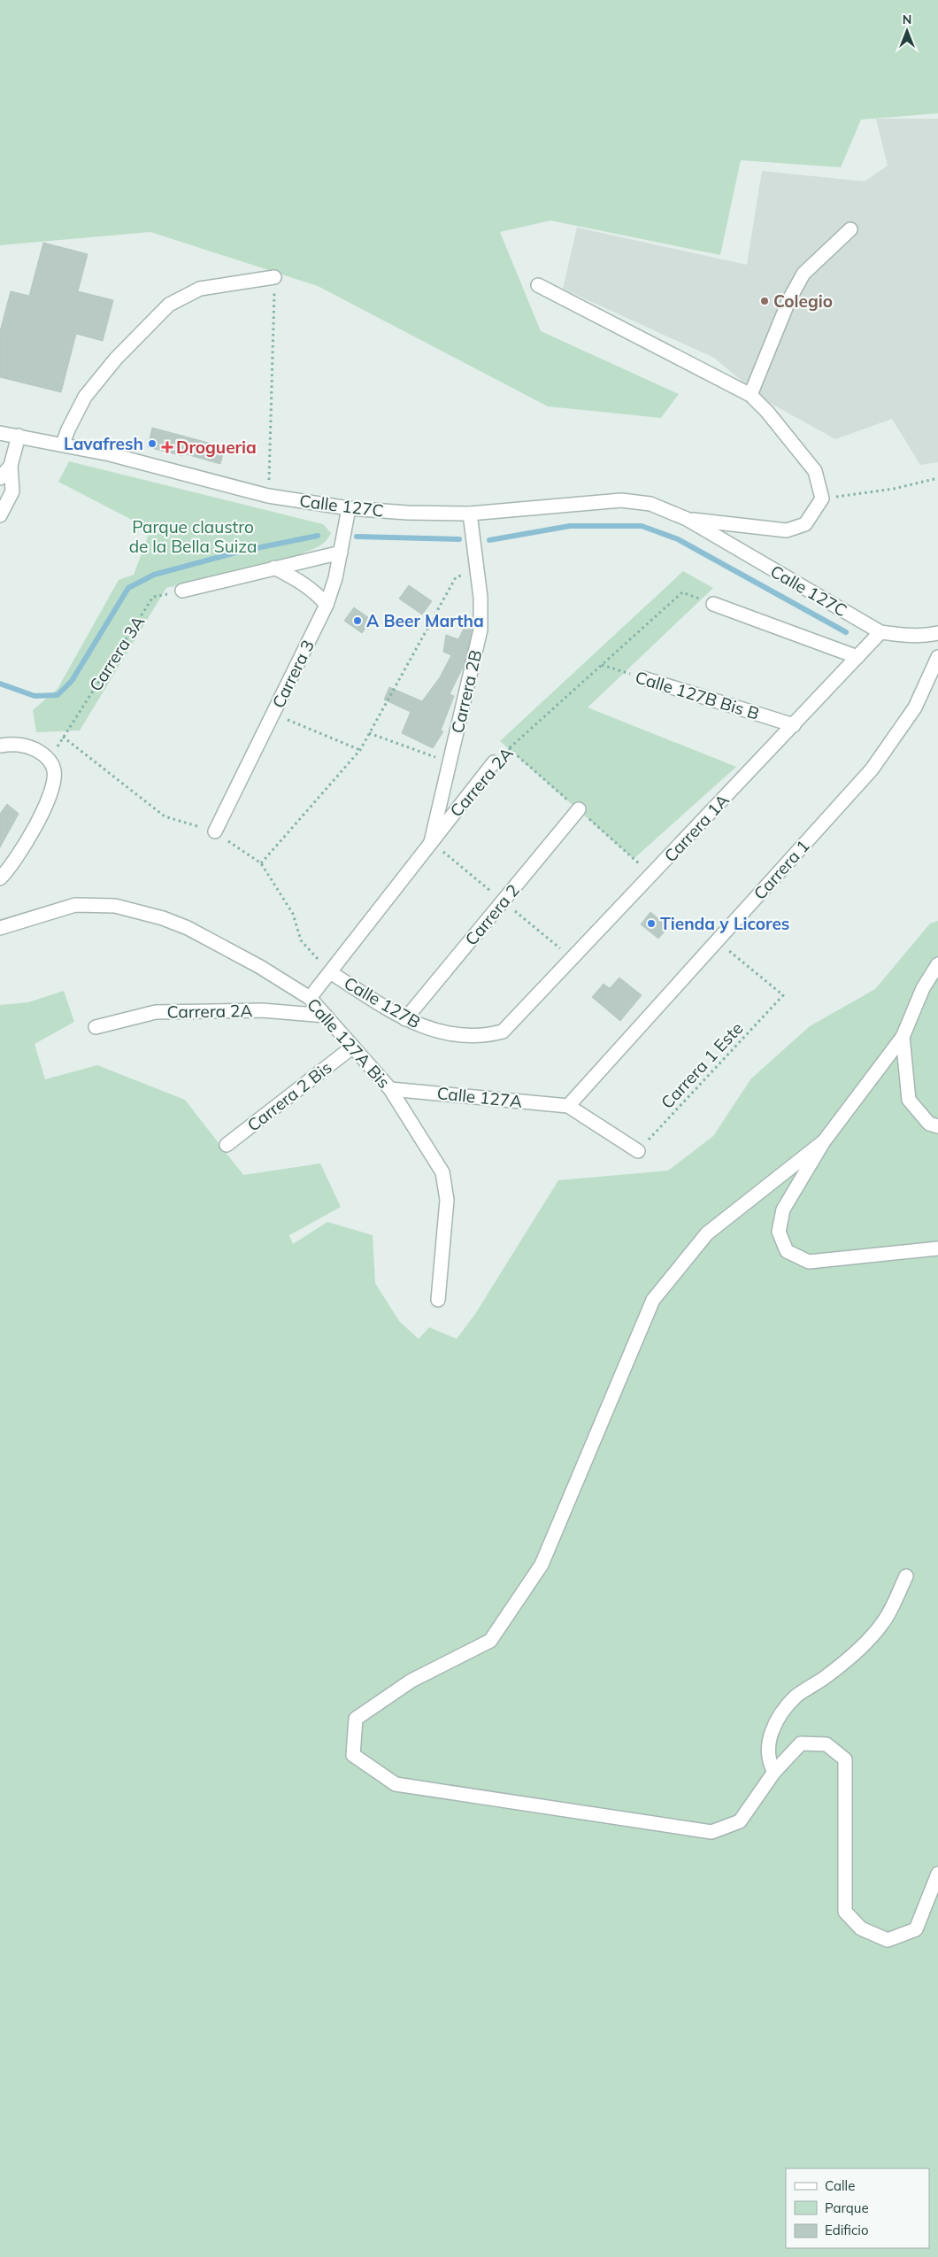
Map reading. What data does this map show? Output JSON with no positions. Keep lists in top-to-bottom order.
{
  "streets": {
    "street": [
      "Calle 127C",
      "Carrera 3",
      "Carrera 2B",
      "Calle 127B Bis B",
      "Carrera 2A",
      "Carrera 1A",
      "Carrera 1",
      "Carrera 2",
      "Calle 127B",
      "Calle 127A Bis",
      "Carrera 2 Bis",
      "Calle 127A"
    ],
    "path": ["Carrera 3A", "Carrera 1 Este"]
  },
  "crossings": [
    ["Calle 127C", "Carrera 3"],
    ["Calle 127C", "Carrera 2B"],
    ["Calle 127C", "Carrera 1A"],
    ["Carrera 2B", "Carrera 2A"],
    ["Calle 127B Bis B", "Carrera 2A"],
    ["Calle 127B Bis B", "Carrera 1A"],
    ["Carrera 2A", "Calle 127B"],
    ["Carrera 2A", "Calle 127A Bis"],
    ["Carrera 1A", "Calle 127B"],
    ["Carrera 1", "Carrera 1 Este"],
    ["Carrera 1", "Calle 127A"],
    ["Carrera 2", "Calle 127B"],
    ["Calle 127A Bis", "Carrera 2 Bis"],
    ["Calle 127A Bis", "Calle 127A"]
  ],
  "parks": ["Parque claustro de la Bella Suiza"],
  "places": {
    "other": [
      "Colegio",
      "Lavafresh",
      "A Beer Martha",
      "Tienda y Licores"
    ],
    "health": ["Drogueria"]
  },
  "legend": ["Calle", "Parque", "Edificio"],
  "north": "top"
}
